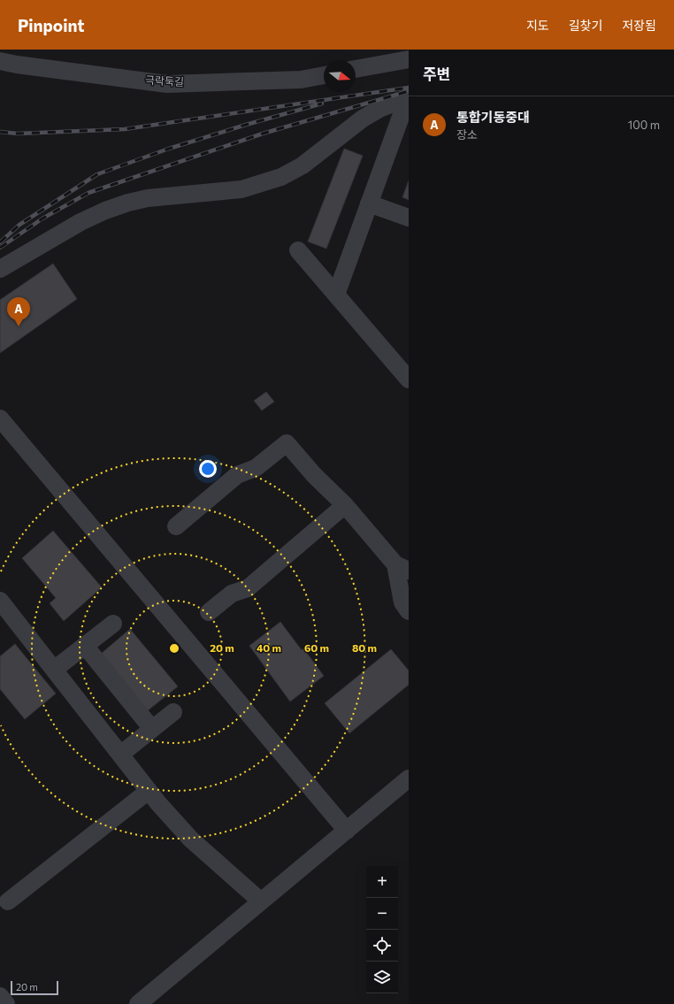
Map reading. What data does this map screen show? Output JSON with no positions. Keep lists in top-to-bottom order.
{
  "streets": {
    "street": ["극락둑길"]
  },
  "scale_bar": "20 m",
  "north": "right",
  "page": {
    "header": "Pinpoint",
    "nav": ["지도", "길찾기", "저장됨"],
    "heading": "주변",
    "list": [
      {
        "mark": "A",
        "name": "통합기동중대",
        "note": "장소",
        "value": "100 m"
      }
    ],
    "pins": "A",
    "map_buttons": ["+", "−"],
    "scale": "20 m"
  },
  "rings": [
    "20 m",
    "40 m",
    "60 m",
    "80 m"
  ]
}
